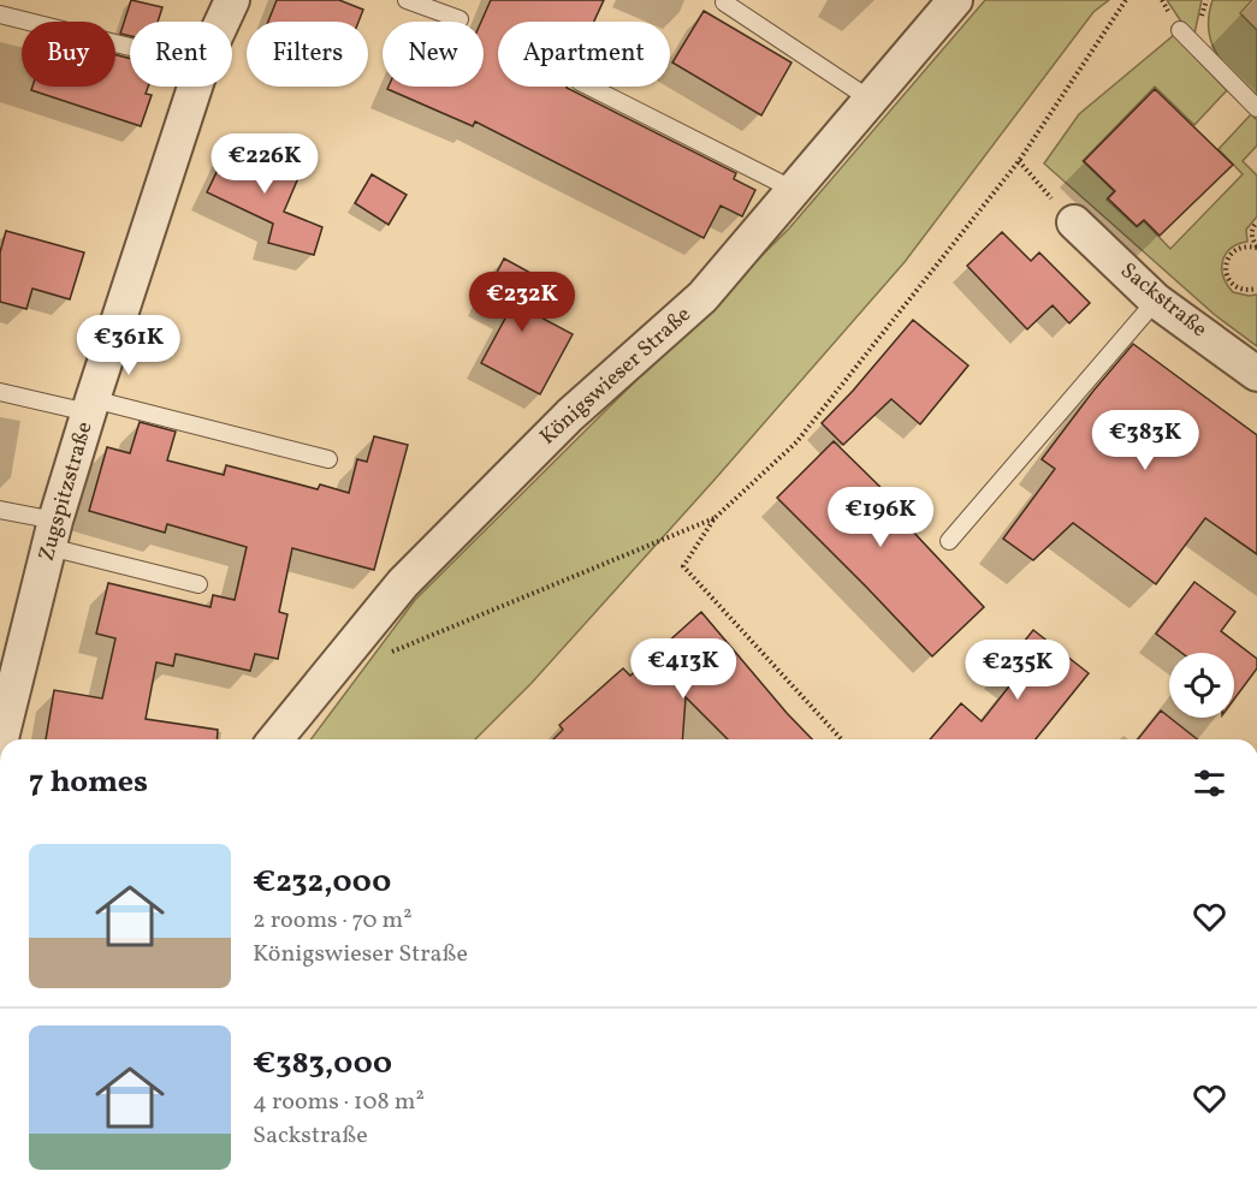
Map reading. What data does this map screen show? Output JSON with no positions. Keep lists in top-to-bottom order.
{
  "streets": {
    "street": ["Sackstraße", "Königswieser Straße", "Zugspitzstraße"]
  },
  "page": {
    "chip": [
      "Buy",
      "Rent",
      "Filters",
      "New",
      "Apartment"
    ],
    "price": [
      "€226K",
      "€232K",
      "€361K",
      "€383K",
      "€196K",
      "€413K",
      "€235K"
    ],
    "heading": "7 homes",
    "list": [
      {
        "name": "€232,000",
        "note": "2 rooms · 70 m² · Königswieser Straße"
      },
      {
        "name": "€383,000",
        "note": "4 rooms · 108 m² · Sackstraße"
      }
    ]
  }
}
